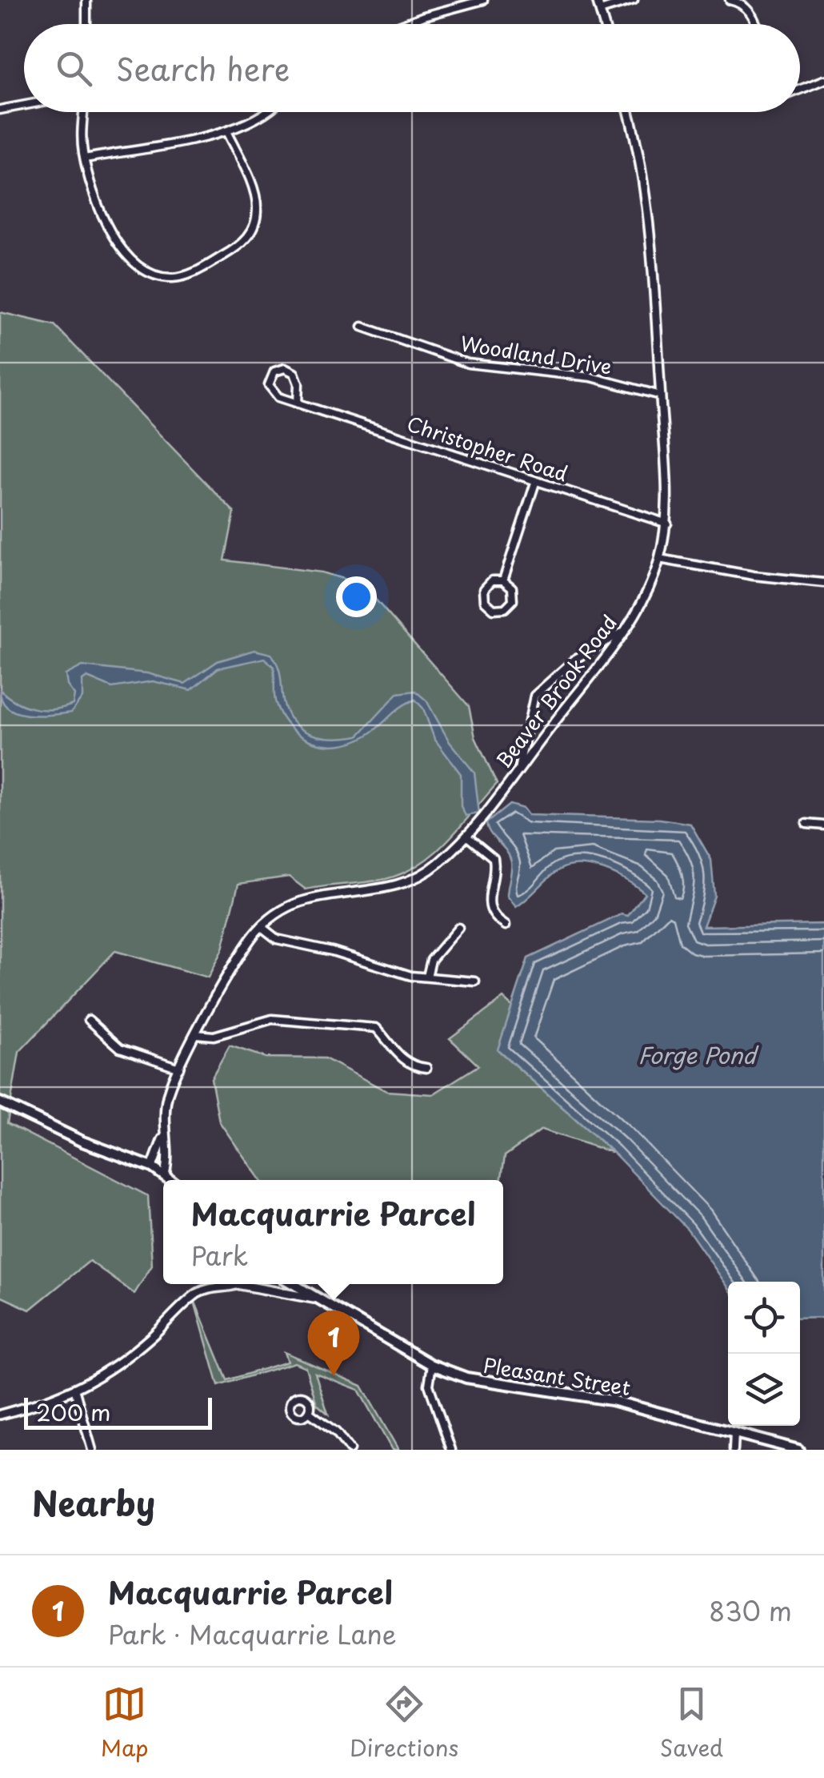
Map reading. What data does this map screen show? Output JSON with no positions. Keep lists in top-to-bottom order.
{
  "streets": {
    "main road": ["Pleasant Street"],
    "street": ["Woodland Drive", "Christopher Road", "Beaver Brook Road"]
  },
  "crossings": [
    ["Woodland Drive", "Beaver Brook Road"],
    ["Christopher Road", "Beaver Brook Road"]
  ],
  "water": ["Forge Pond"],
  "scale_bar": "200 m",
  "page": {
    "search": "Search here",
    "popup": ["Macquarrie Parcel", "Park"],
    "pins": "1",
    "scale": "200 m",
    "heading": "Nearby",
    "list": [
      {
        "mark": "1",
        "name": "Macquarrie Parcel",
        "note": "Park · Macquarrie Lane",
        "value": "830 m"
      }
    ],
    "nav": ["Map", "Directions", "Saved"]
  }
}
